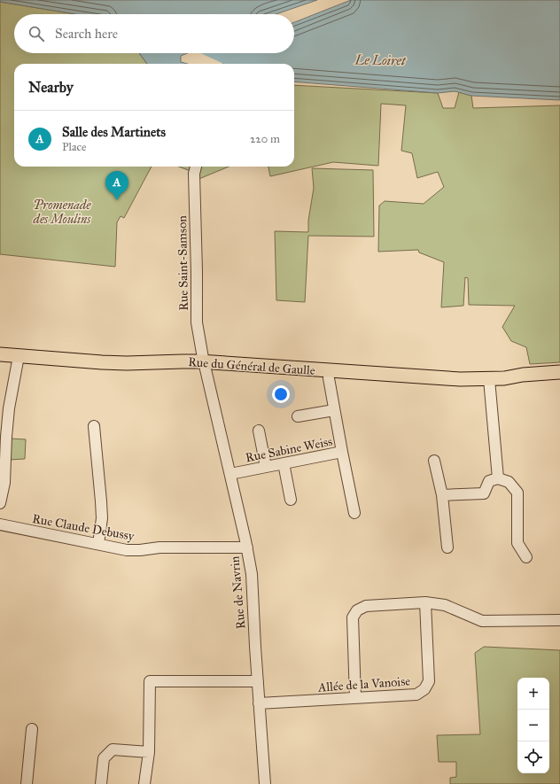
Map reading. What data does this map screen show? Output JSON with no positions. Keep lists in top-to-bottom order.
{
  "streets": {
    "main road": ["Rue du Général de Gaulle"],
    "street": [
      "Rue Saint-Samson",
      "Rue Sabine Weiss",
      "Rue Claude Debussy",
      "Rue de Navrin",
      "Allée de la Vanoise"
    ]
  },
  "crossings": [
    ["Rue Saint-Samson", "Rue du Général de Gaulle"],
    ["Rue Saint-Samson", "Rue de Navrin"],
    ["Rue du Général de Gaulle", "Rue de Navrin"],
    ["Rue Sabine Weiss", "Rue de Navrin"],
    ["Rue Claude Debussy", "Rue de Navrin"],
    ["Rue de Navrin", "Allée de la Vanoise"]
  ],
  "water": ["Le Loiret"],
  "parks": ["Promenade des Moulins"],
  "page": {
    "search": "Search here",
    "heading": "Nearby",
    "list": [
      {
        "mark": "A",
        "name": "Salle des Martinets",
        "note": "Place",
        "value": "220 m"
      }
    ],
    "pins": "A",
    "map_buttons": ["+", "−"]
  }
}
